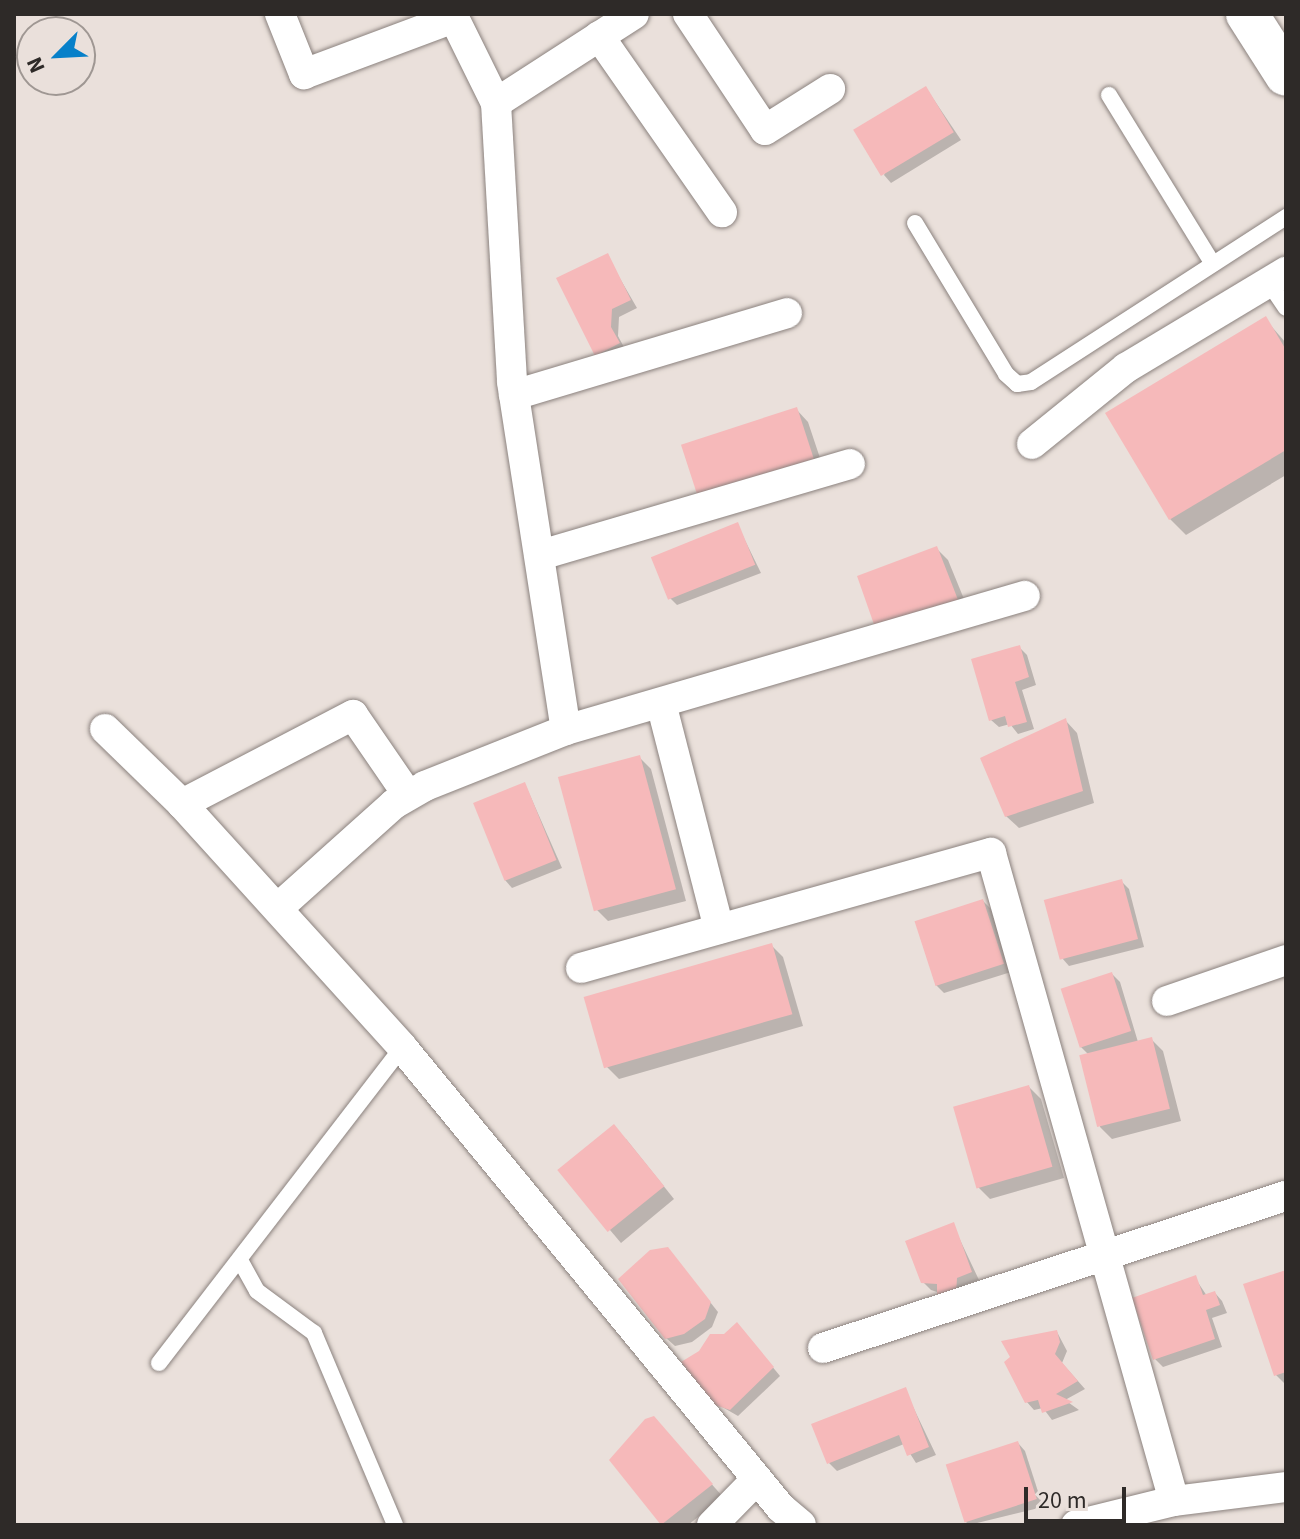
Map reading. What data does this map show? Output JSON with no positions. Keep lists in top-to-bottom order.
{
  "scale_bar": "20 m",
  "north": "bottom left"
}
